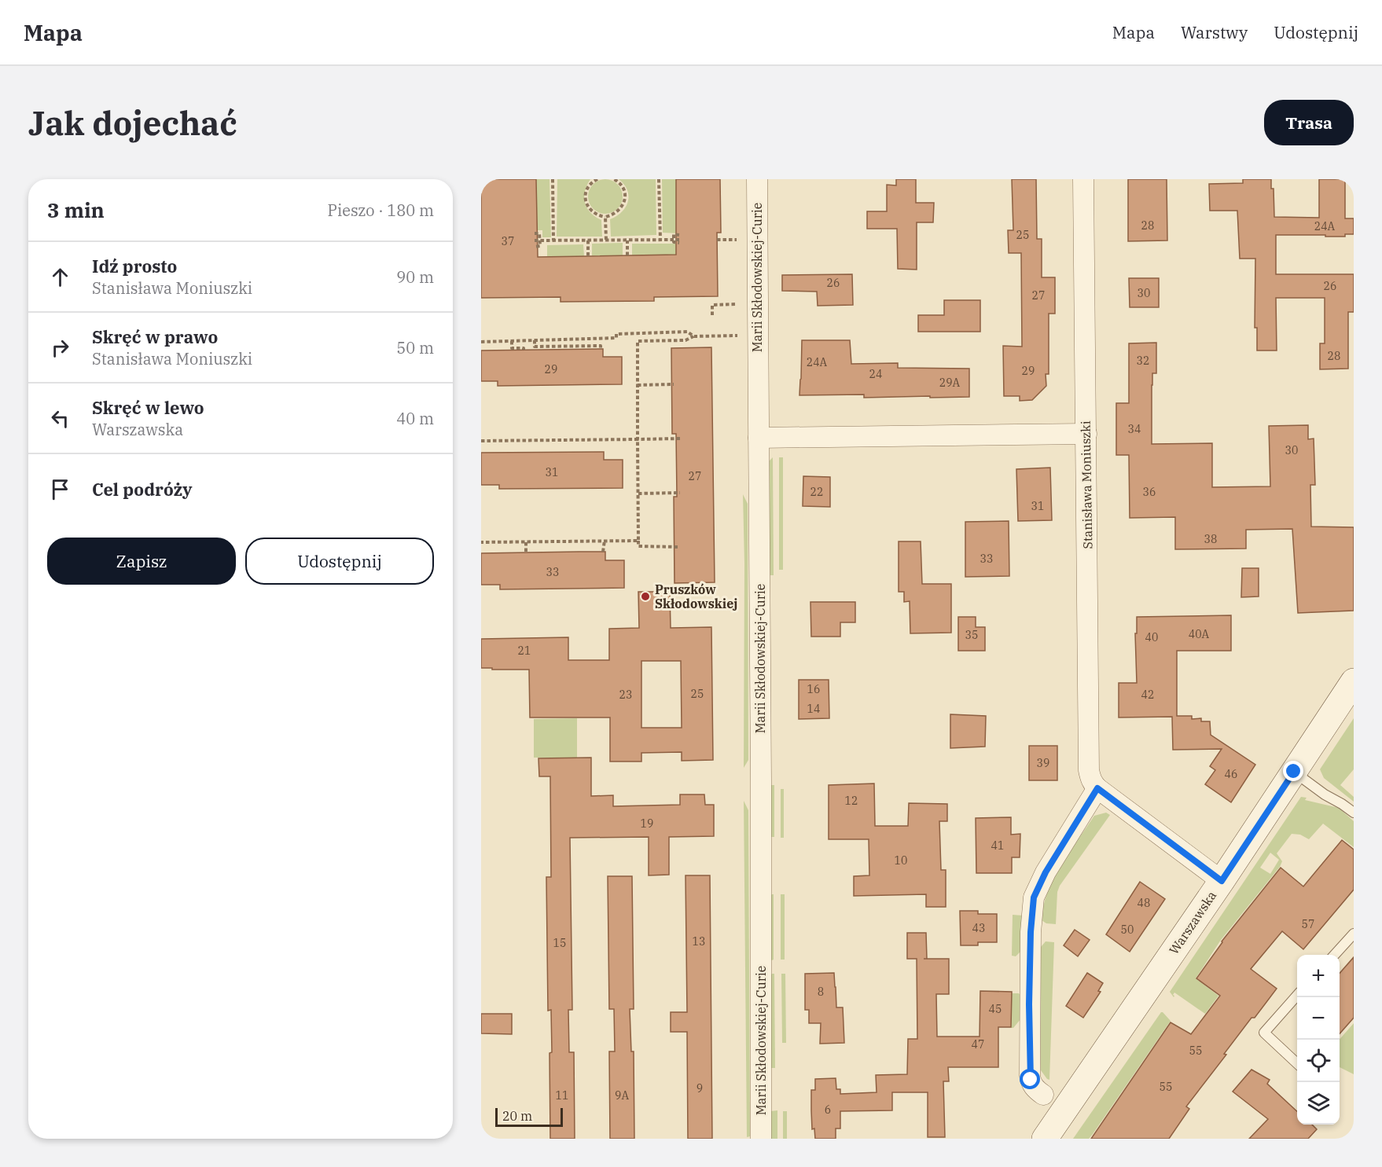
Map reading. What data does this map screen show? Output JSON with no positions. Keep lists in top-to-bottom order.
{
  "streets": {
    "street": ["Marii Skłodowskiej-Curie", "Stanisława Moniuszki", "Warszawska"]
  },
  "places": ["Pruszków Skłodowskiej"],
  "house_numbers": [
    "28",
    "24A",
    "25",
    "37",
    "26",
    "26",
    "30",
    "27",
    "28",
    "32",
    "24A",
    "29",
    "29",
    "24",
    "29A",
    "34",
    "30",
    "31",
    "27",
    "22",
    "36",
    "31",
    "38",
    "33",
    "33",
    "40A",
    "35",
    "40",
    "21",
    "16",
    "25",
    "23",
    "42",
    "14",
    "39",
    "46",
    "12",
    "19",
    "41",
    "10",
    "48",
    "57",
    "43",
    "50",
    "13",
    "15",
    "8",
    "45",
    "47",
    "55",
    "55",
    "9",
    "11",
    "9A",
    "6"
  ],
  "scale_bar": "20 m",
  "page": {
    "header": "Mapa",
    "nav": ["Mapa", "Warstwy", "Udostępnij"],
    "buttons": [
      "Trasa",
      ["Zapisz", "Udostępnij"]
    ],
    "title": "Jak dojechać",
    "heading": ["3 min", "Pieszo · 180 m"],
    "list": [
      ["Idź prosto", "Stanisława Moniuszki", "90 m"],
      ["Skręć w prawo", "Stanisława Moniuszki", "50 m"],
      ["Skręć w lewo", "Warszawska", "40 m"],
      "Cel podróży"
    ],
    "map_buttons": ["+", "−"],
    "scale": "20 m"
  }
}
